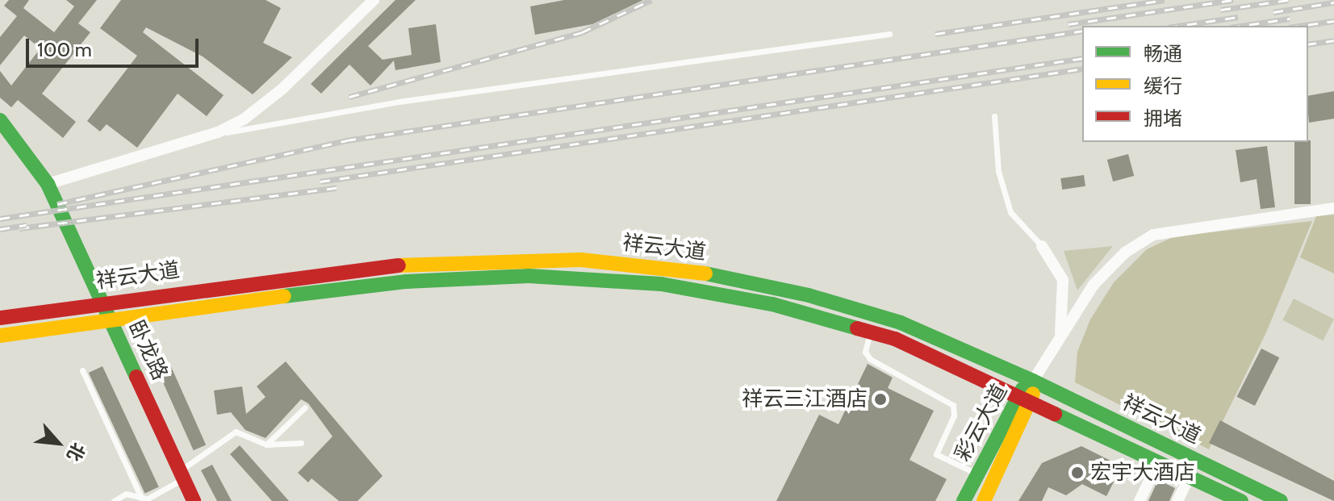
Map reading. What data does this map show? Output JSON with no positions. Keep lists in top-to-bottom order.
{
  "streets": {
    "main road": ["祥云大道", "卧龙路", "彩云大道"]
  },
  "crossings": [
    ["祥云大道", "卧龙路"],
    ["祥云大道", "彩云大道"]
  ],
  "places": ["祥云三江酒店", "宏宇大酒店"],
  "legend": ["畅通", "缓行", "拥堵"],
  "scale_bar": "100 m",
  "north": "bottom right"
}
